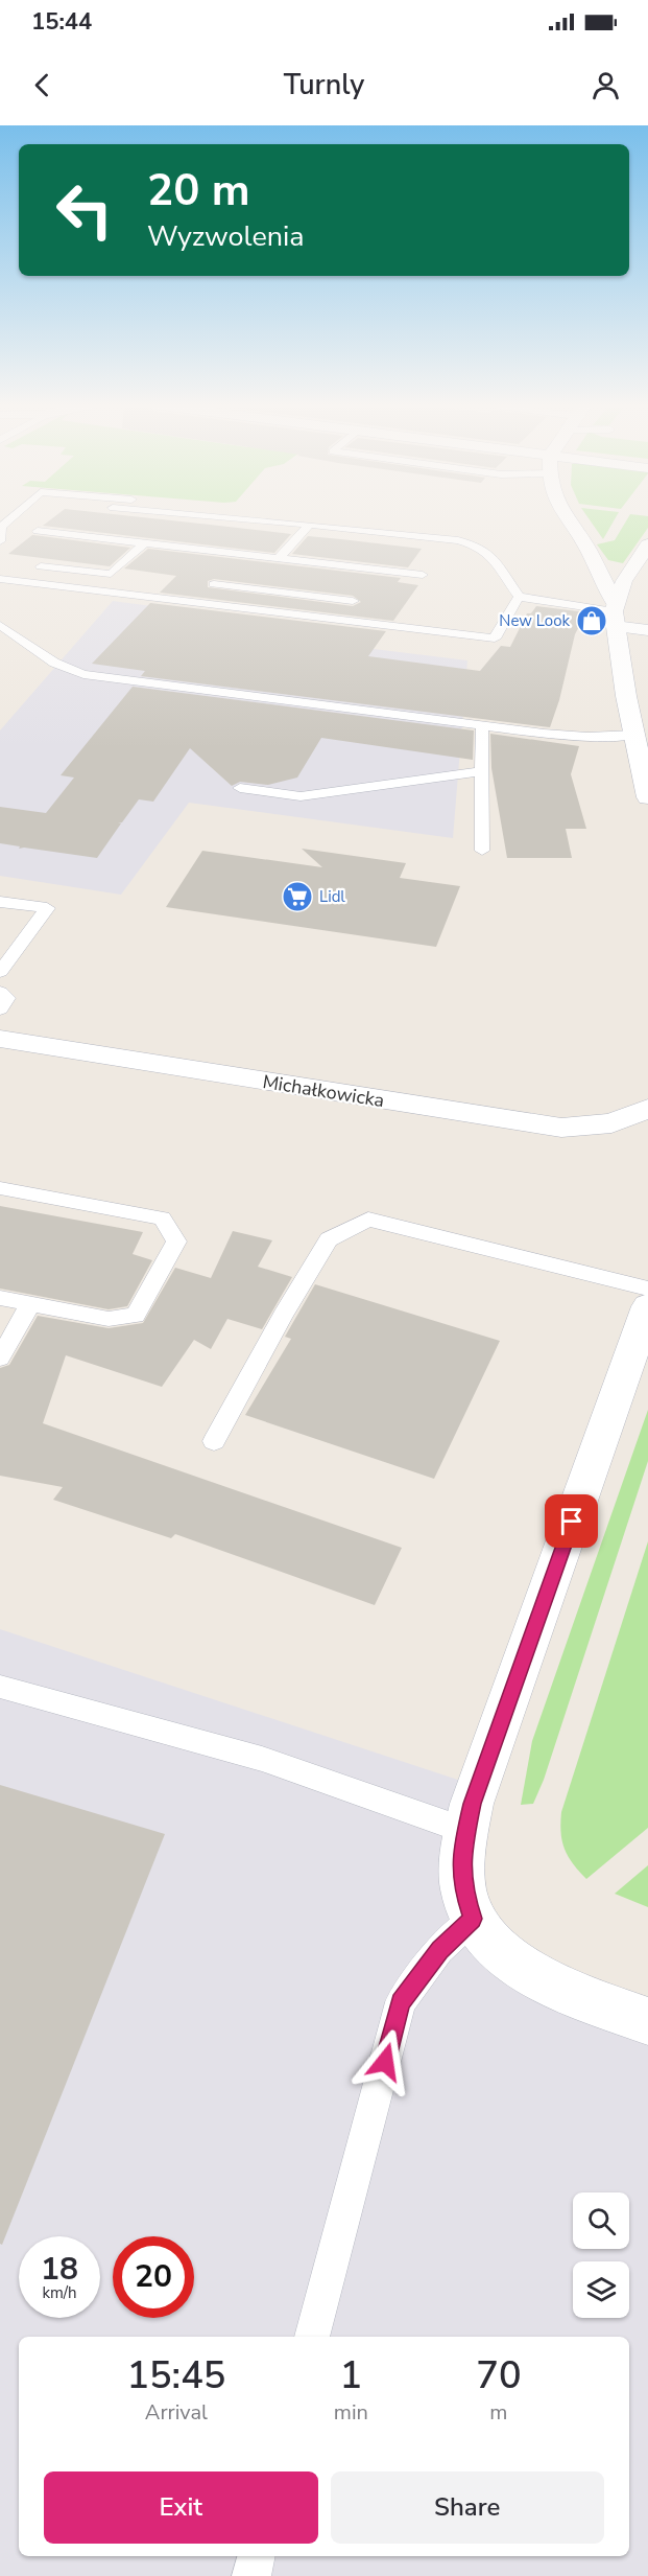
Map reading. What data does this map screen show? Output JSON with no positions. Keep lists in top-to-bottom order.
{
  "streets": {
    "street": ["Michałkowicka"]
  },
  "places": {
    "shop": ["New Look"],
    "supermarket": ["Lidl"]
  },
  "page": {
    "status": "15:44",
    "header": "Turnly",
    "turn": ["20 m", "Wyzwolenia"],
    "speed": "18 km/h",
    "limit": "20",
    "eta": [
      "15:45",
      "Arrival",
      "1",
      "min",
      "70",
      "m"
    ],
    "buttons": ["Exit", "Share"]
  }
}
